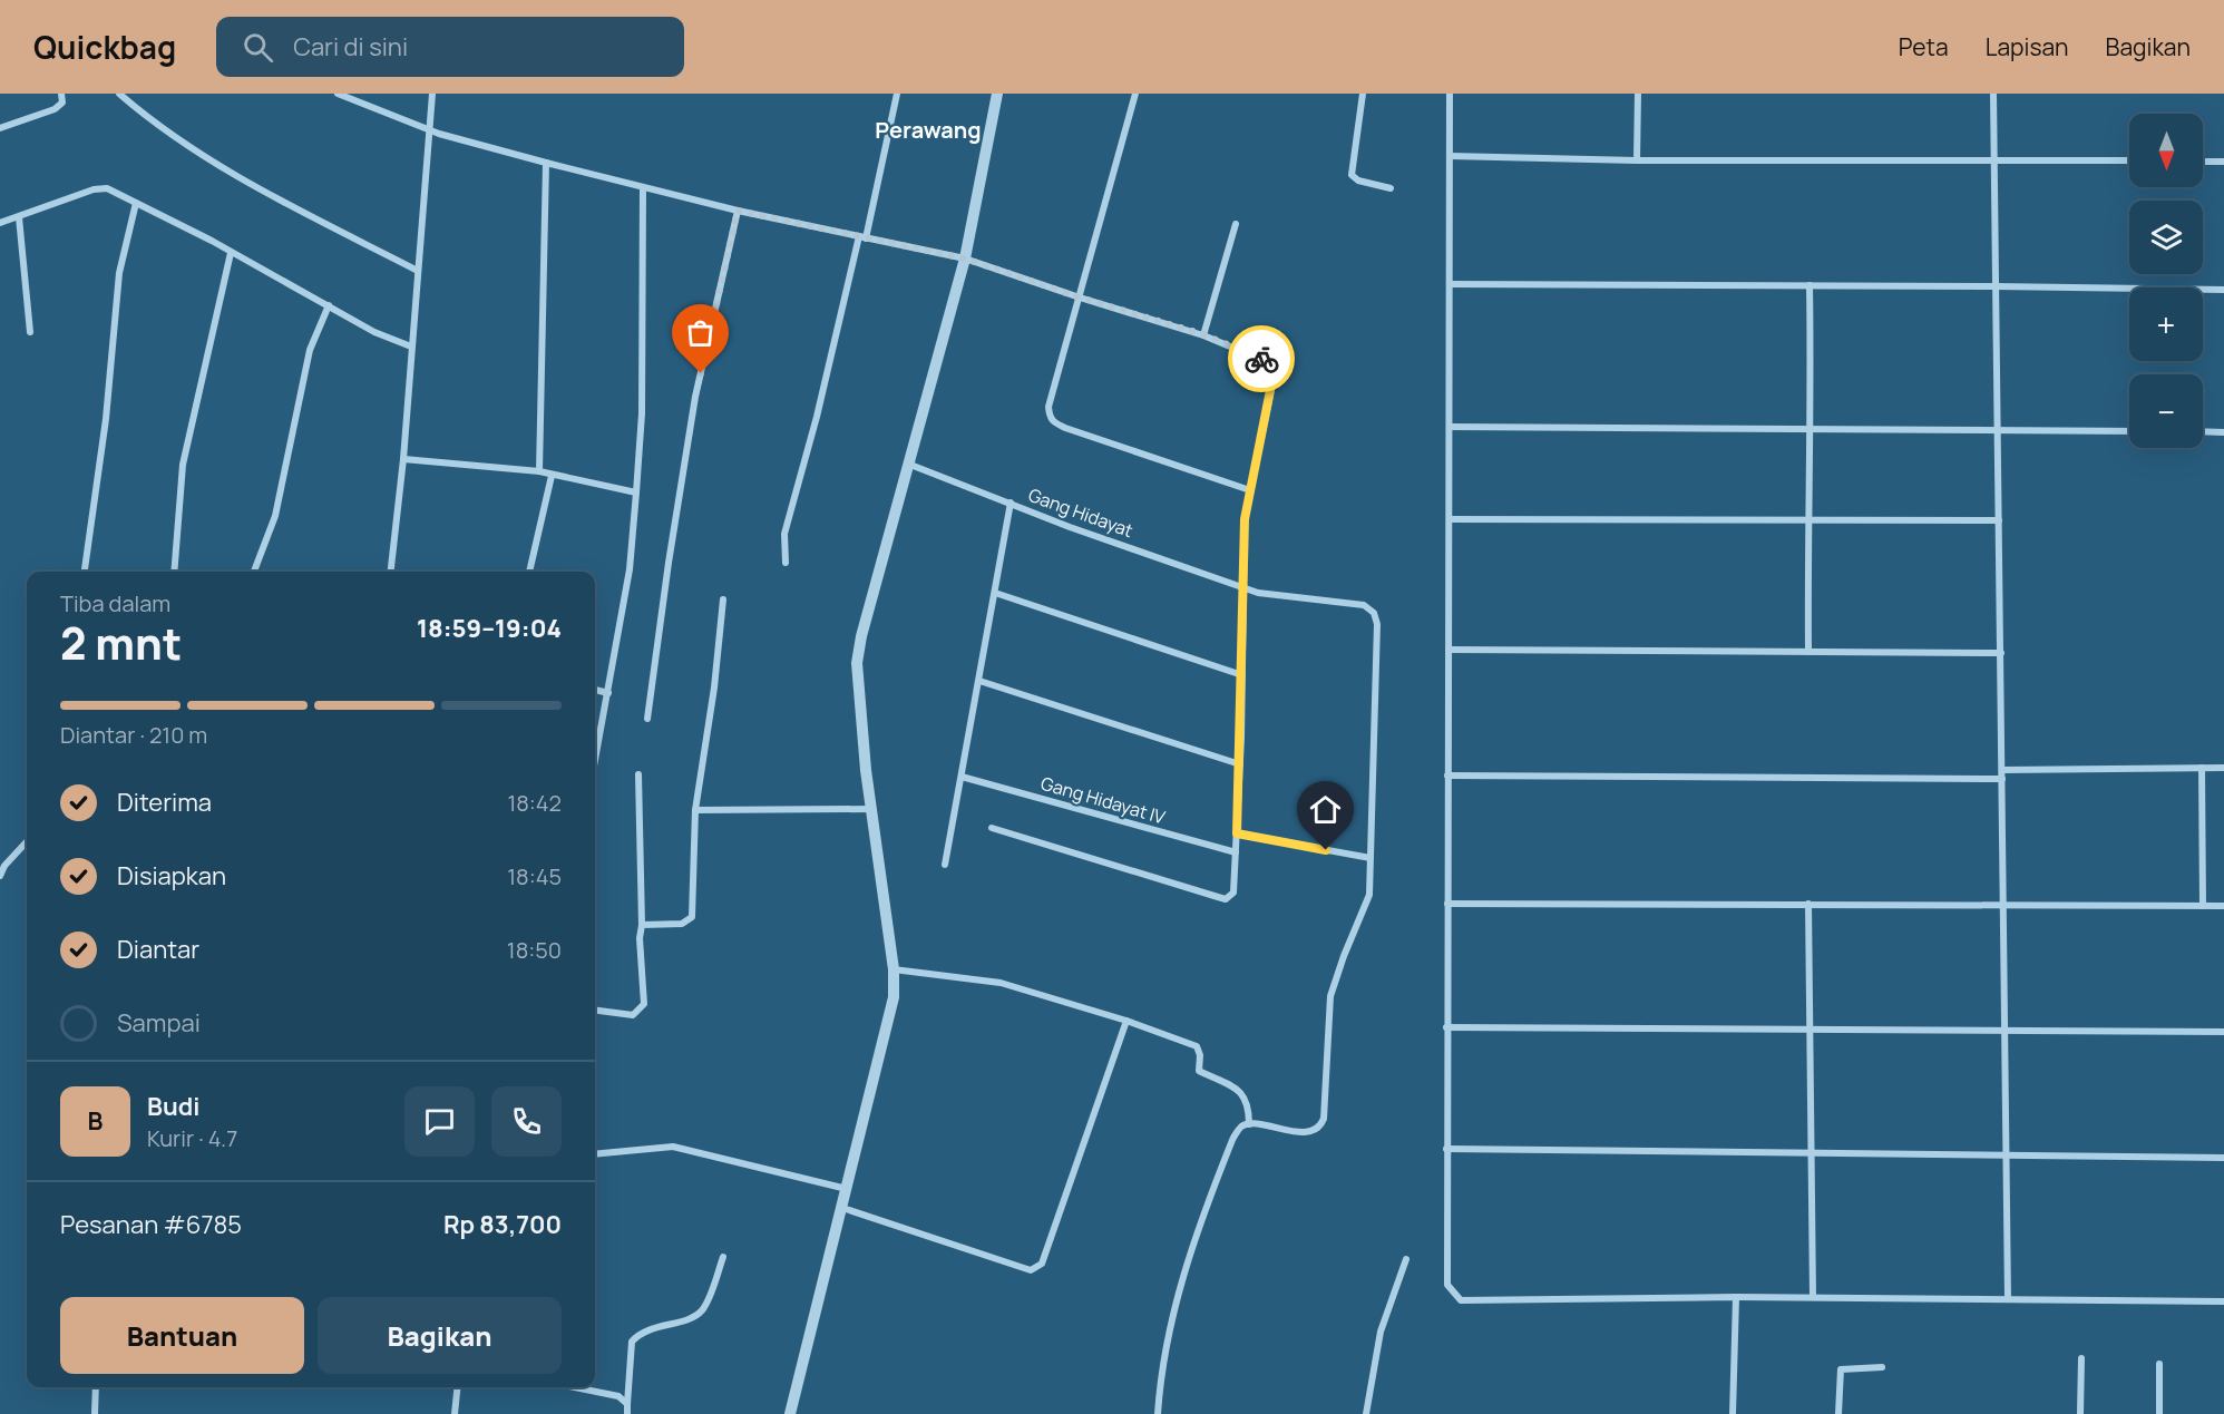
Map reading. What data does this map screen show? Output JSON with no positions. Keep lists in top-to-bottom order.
{
  "streets": {
    "street": ["Gang Hidayat", "Gang Hidayat IV"]
  },
  "districts": ["Perawang"],
  "north": "bottom",
  "page": {
    "header": "Quickbag",
    "search": "Cari di sini",
    "nav": ["Peta", "Lapisan", "Bagikan"],
    "map_buttons": ["+", "−"],
    "heading": ["2 mnt", "Tiba dalam", "18:59–19:04"],
    "panel": [
      "Budi",
      "Kurir · 4.7",
      "Pesanan #6785",
      "Rp 83,700"
    ],
    "bar": "Diantar · 210 m",
    "list": [
      ["Diterima", "18:42"],
      ["Disiapkan", "18:45"],
      ["Diantar", "18:50"],
      "Sampai"
    ],
    "round": "B",
    "buttons": ["Bantuan", "Bagikan"]
  }
}
